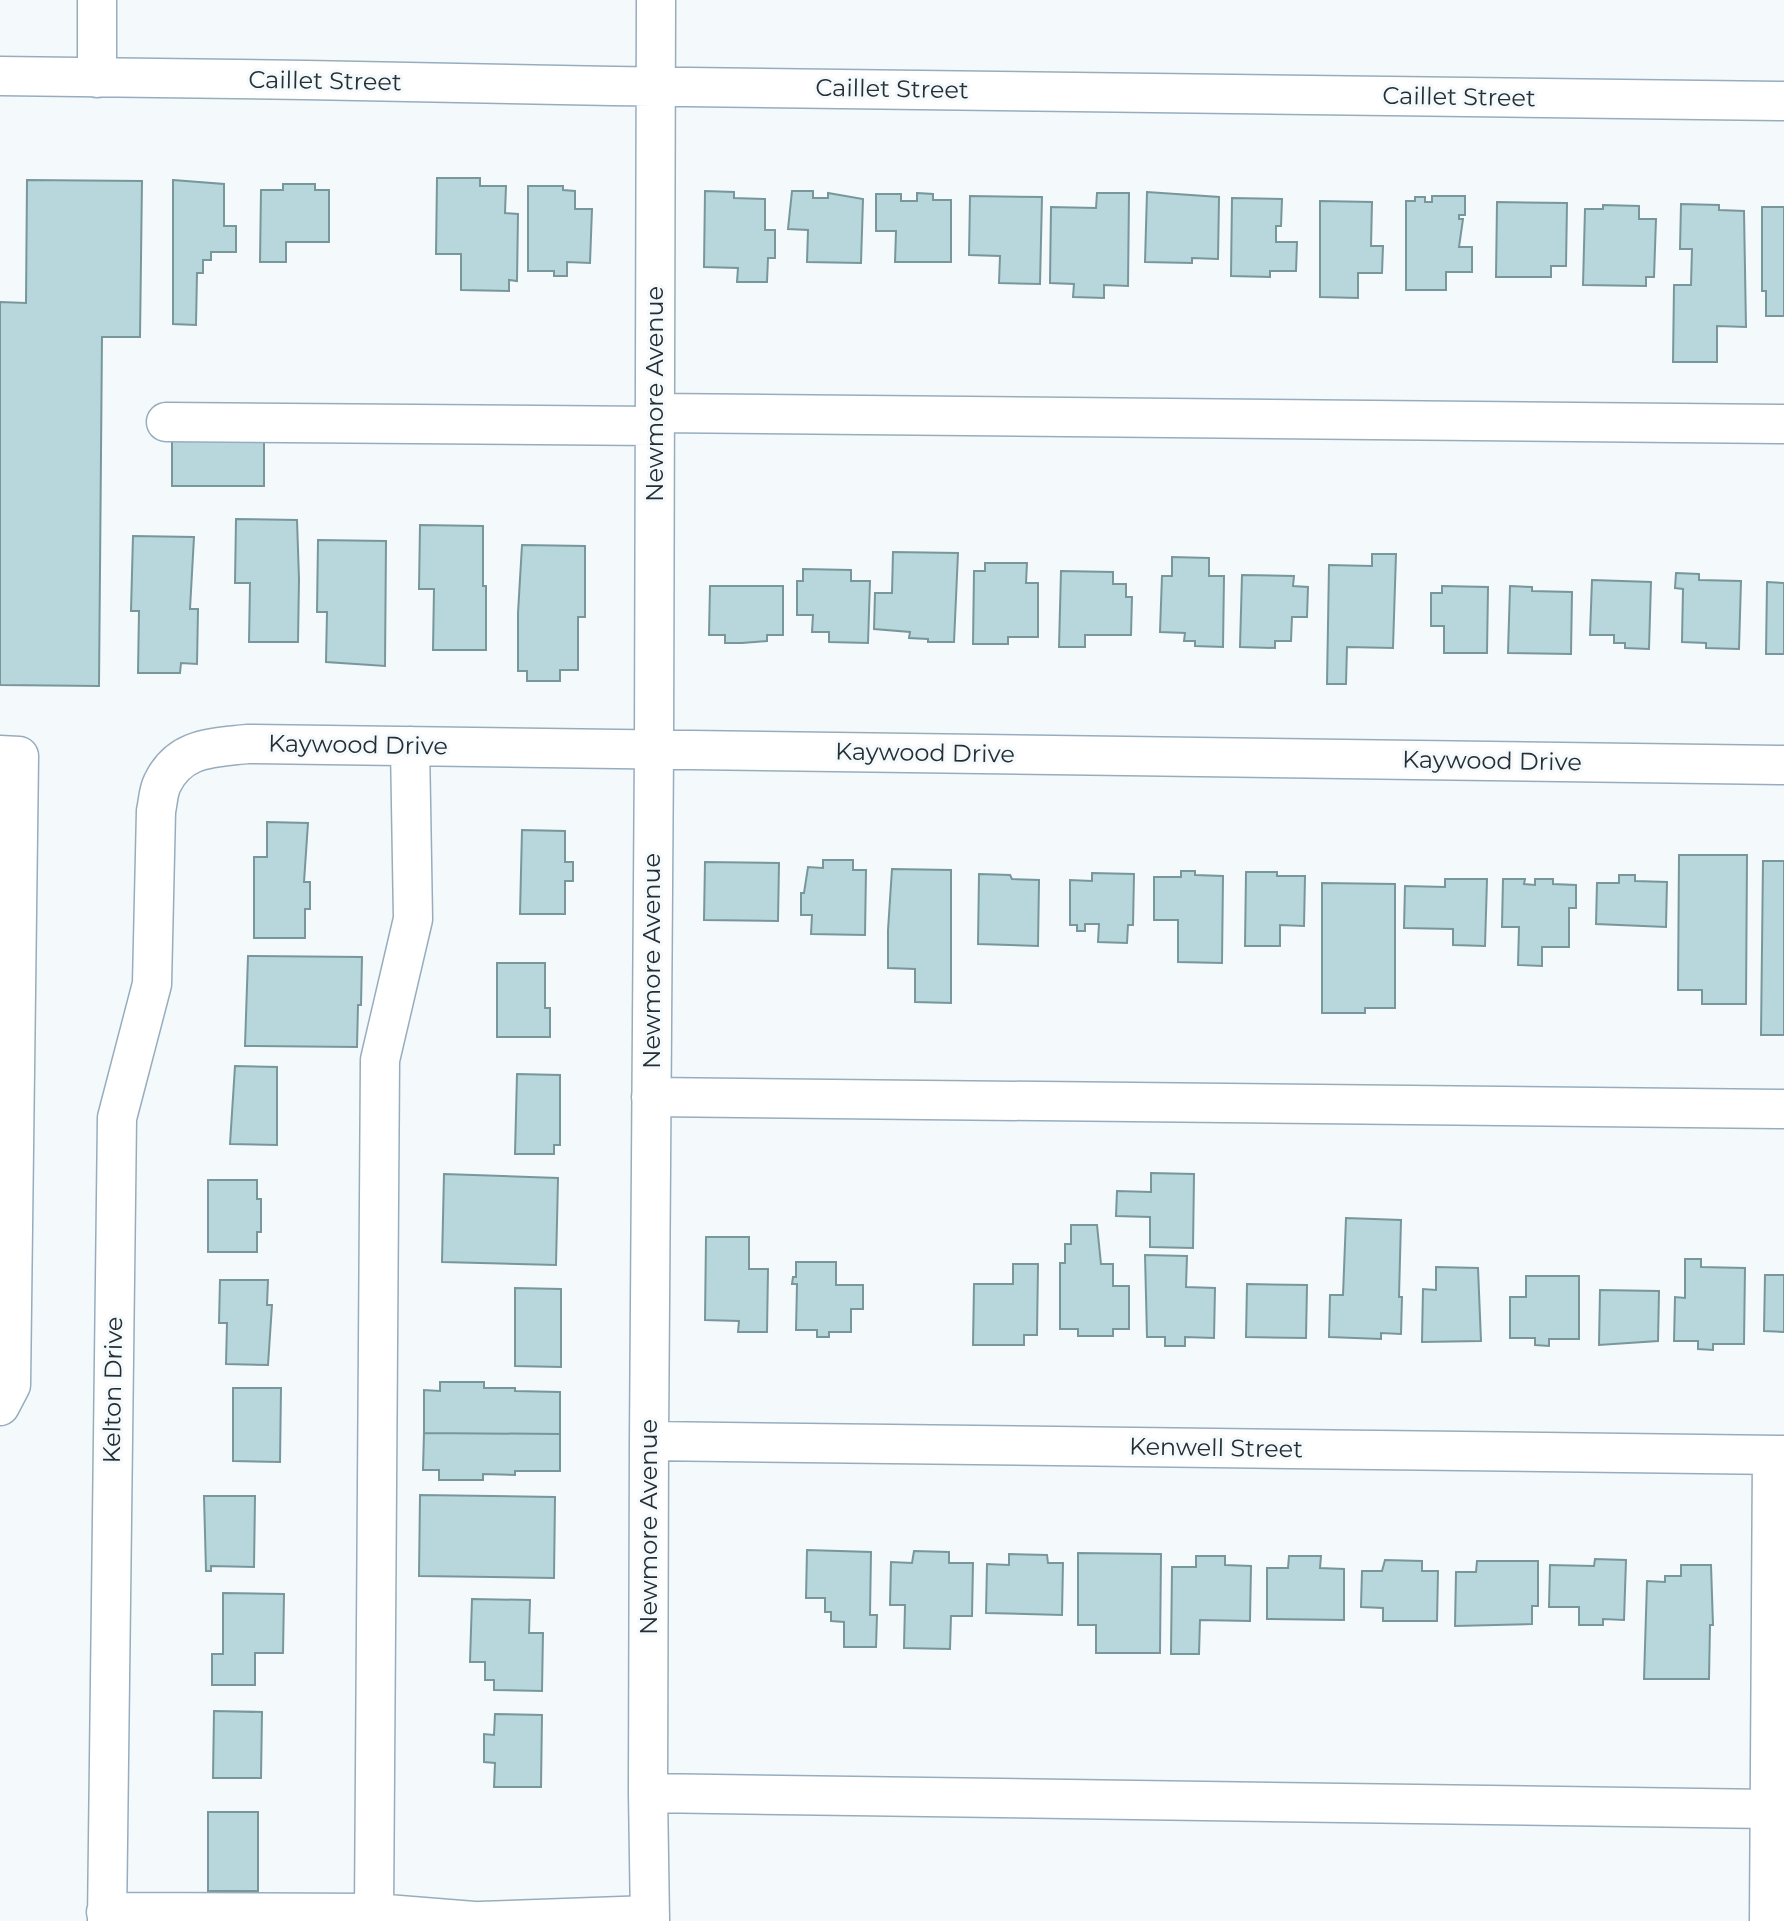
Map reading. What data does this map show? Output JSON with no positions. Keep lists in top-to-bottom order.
{
  "streets": {
    "street": [
      "Caillet Street",
      "Newmore Avenue",
      "Kaywood Drive",
      "Kelton Drive",
      "Kenwell Street"
    ]
  },
  "crossings": [
    ["Caillet Street", "Newmore Avenue"],
    ["Newmore Avenue", "Kaywood Drive"],
    ["Newmore Avenue", "Kenwell Street"],
    ["Kaywood Drive", "Kelton Drive"]
  ]
}
